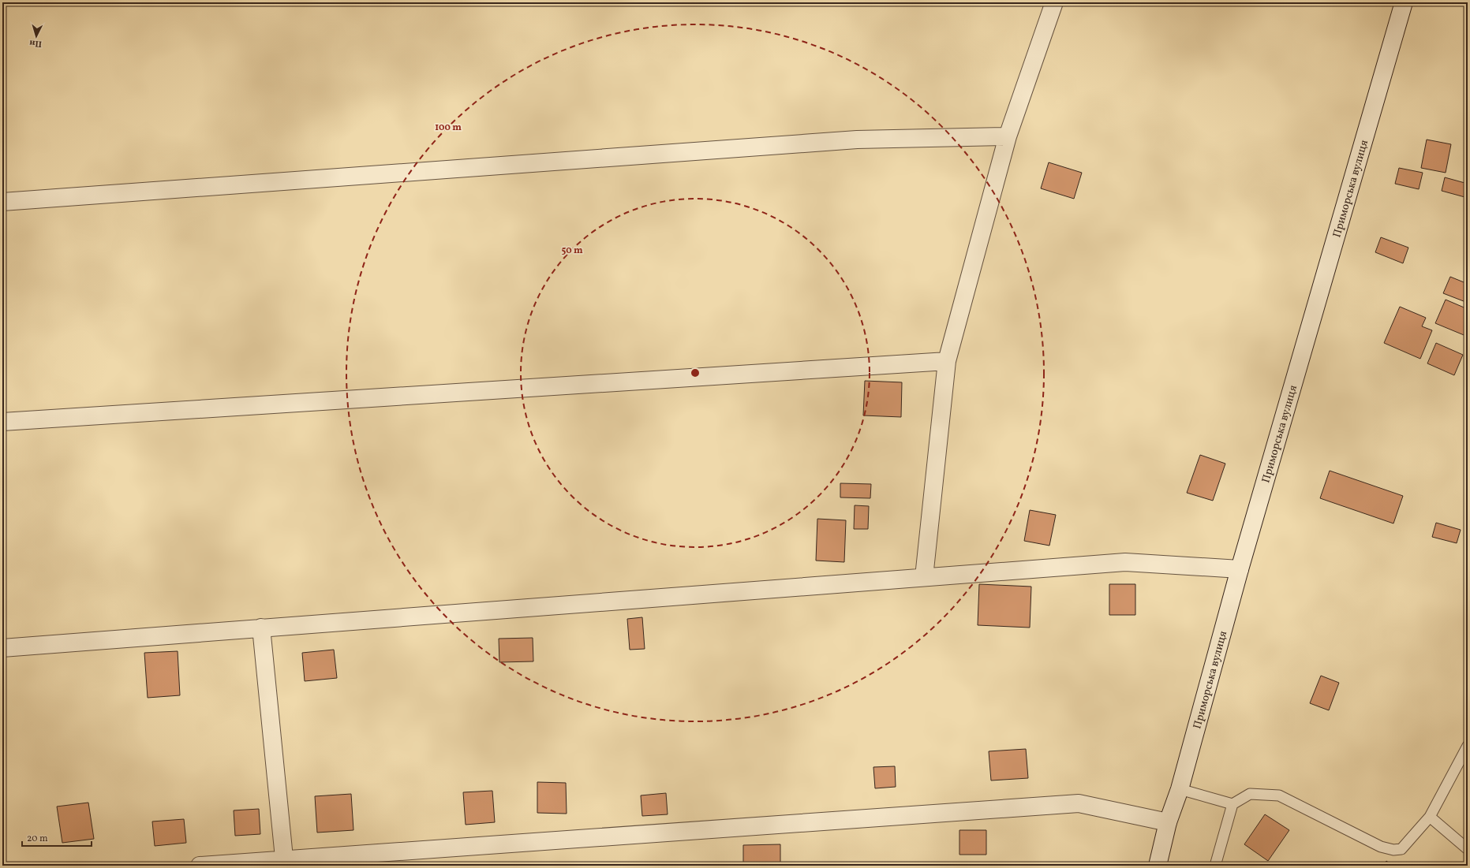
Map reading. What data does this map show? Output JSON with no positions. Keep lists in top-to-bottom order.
{
  "streets": {
    "street": ["Приморська вулиця"]
  },
  "scale_bar": "20 m",
  "north": "bottom",
  "rings": ["100 m", "50 m"]
}
